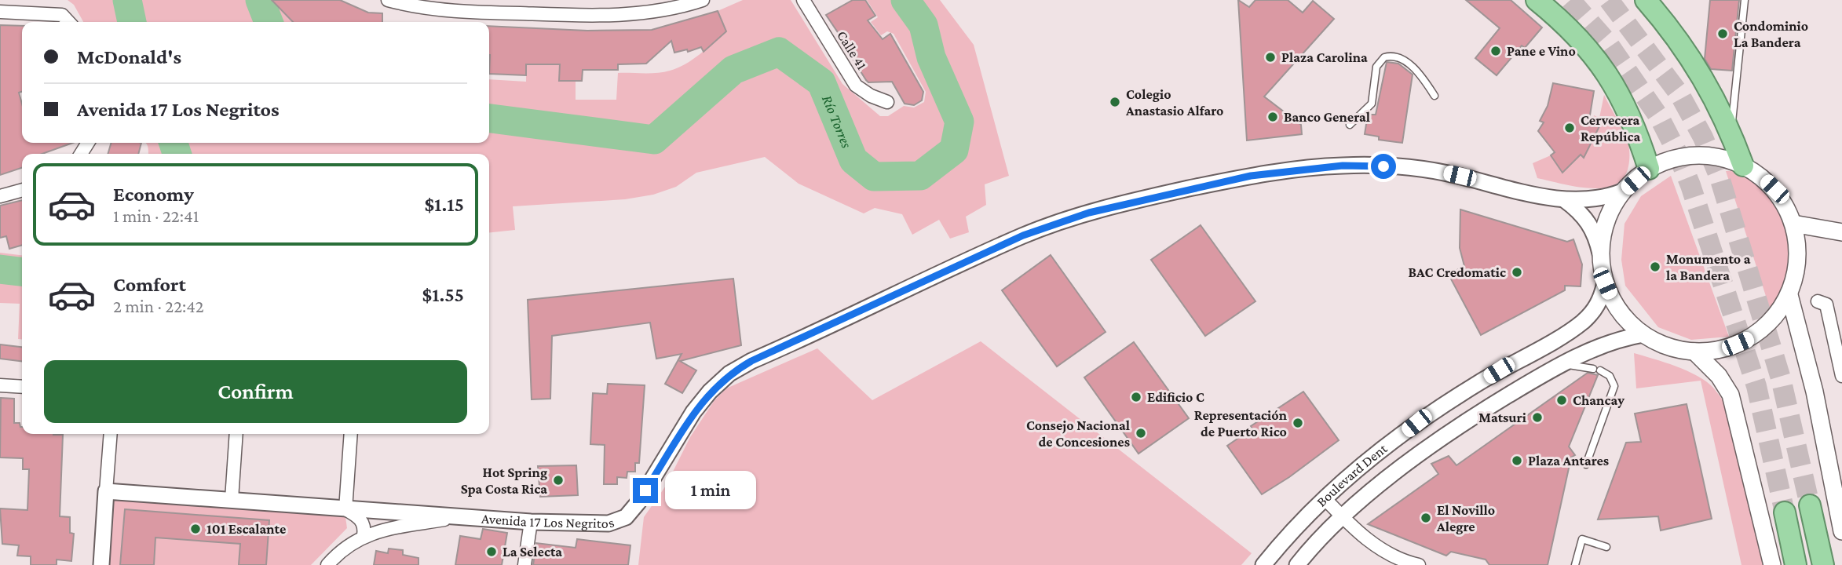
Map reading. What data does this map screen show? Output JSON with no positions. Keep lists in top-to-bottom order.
{
  "streets": {
    "street": ["Calle 41", "Boulevard Dent", "Avenida 17 Los Negritos"]
  },
  "crossings": [
    ["Boulevard Dent", "Avenida 17 Los Negritos"]
  ],
  "water": ["Río Torres"],
  "places": [
    "Condominio La Bandera",
    "Pane e Vino",
    "Plaza Carolina",
    "Colegio Anastasio Alfaro",
    "Banco General",
    "Cervecera República",
    "Monumento a la Bandera",
    "BAC Credomatic",
    "Edificio C",
    "Chancay",
    "Matsuri",
    "Representación de Puerto Rico",
    "Consejo Nacional de Concesiones",
    "Plaza Antares",
    "Hot Spring Spa Costa Rica",
    "El Novillo Alegre",
    "101 Escalante",
    "La Selecta"
  ],
  "page": {
    "banner": ["McDonald's", "Avenida 17 Los Negritos"],
    "list": [
      {
        "name": "Economy",
        "note": "1 min · 22:41",
        "value": "$1.15"
      },
      {
        "name": "Comfort",
        "note": "2 min · 22:42",
        "value": "$1.55"
      }
    ],
    "buttons": "Confirm",
    "bubble": "1 min"
  }
}
